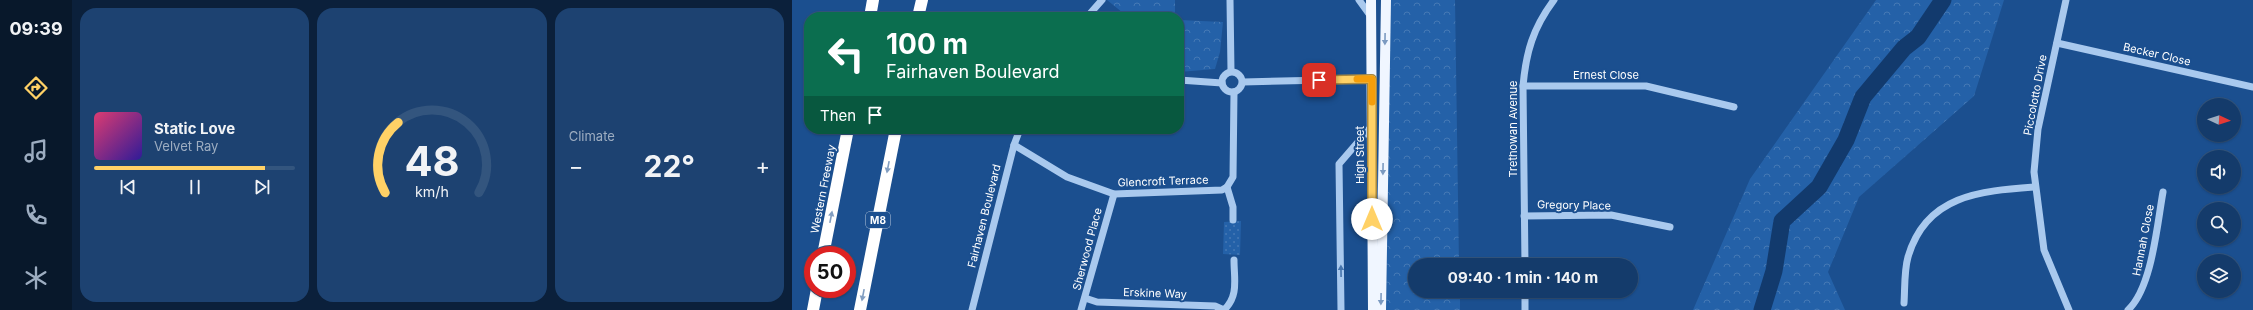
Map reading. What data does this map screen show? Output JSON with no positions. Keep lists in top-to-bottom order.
{
  "streets": {
    "highway": ["Western Freeway", "M8"],
    "main road": ["High Street"],
    "street": [
      "Becker Close",
      "Ernest Close",
      "Piccolotto Drive",
      "Trethowan Avenue",
      "Glencroft Terrace",
      "Gregory Place",
      "Fairhaven Boulevard",
      "Hannah Close",
      "Sherwood Place",
      "Erskine Way"
    ]
  },
  "crossings": [
    ["Becker Close", "Piccolotto Drive"],
    ["Ernest Close", "Trethowan Avenue"],
    ["Trethowan Avenue", "Gregory Place"],
    ["Glencroft Terrace", "Fairhaven Boulevard"],
    ["Glencroft Terrace", "Sherwood Place"],
    ["Sherwood Place", "Erskine Way"]
  ],
  "north": "right",
  "page": {
    "tabs": "09:39",
    "tile": "Climate",
    "turn": ["100 m", "Fairhaven Boulevard"],
    "then": "Then",
    "song": ["Static Love", "Velvet Ray"],
    "heat": ["−", "22°", "+"],
    "limit": "50",
    "trip": "09:40 · 1 min · 140 m",
    "gauge": ["48", "km/h"]
  }
}
